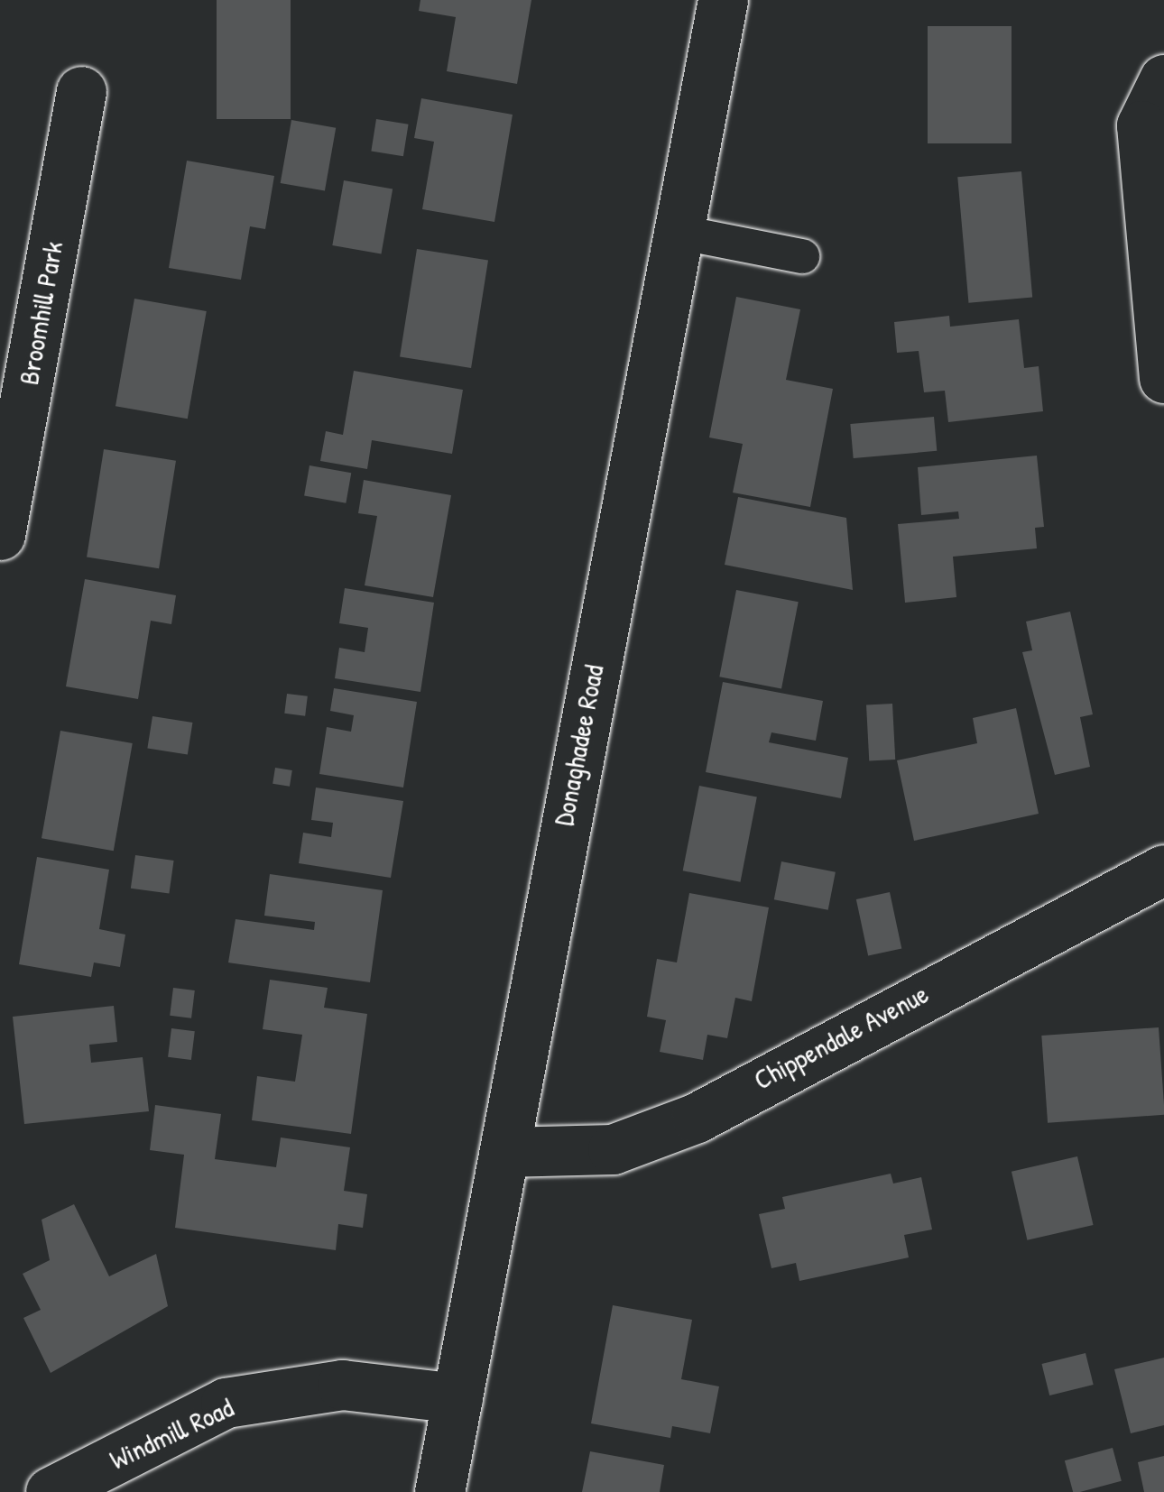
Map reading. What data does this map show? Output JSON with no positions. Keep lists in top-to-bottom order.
{
  "streets": {
    "street": [
      "Broomhill Park",
      "Donaghadee Road",
      "Chippendale Avenue",
      "Windmill Road"
    ]
  },
  "crossings": [
    ["Donaghadee Road", "Chippendale Avenue"],
    ["Donaghadee Road", "Windmill Road"]
  ]
}
